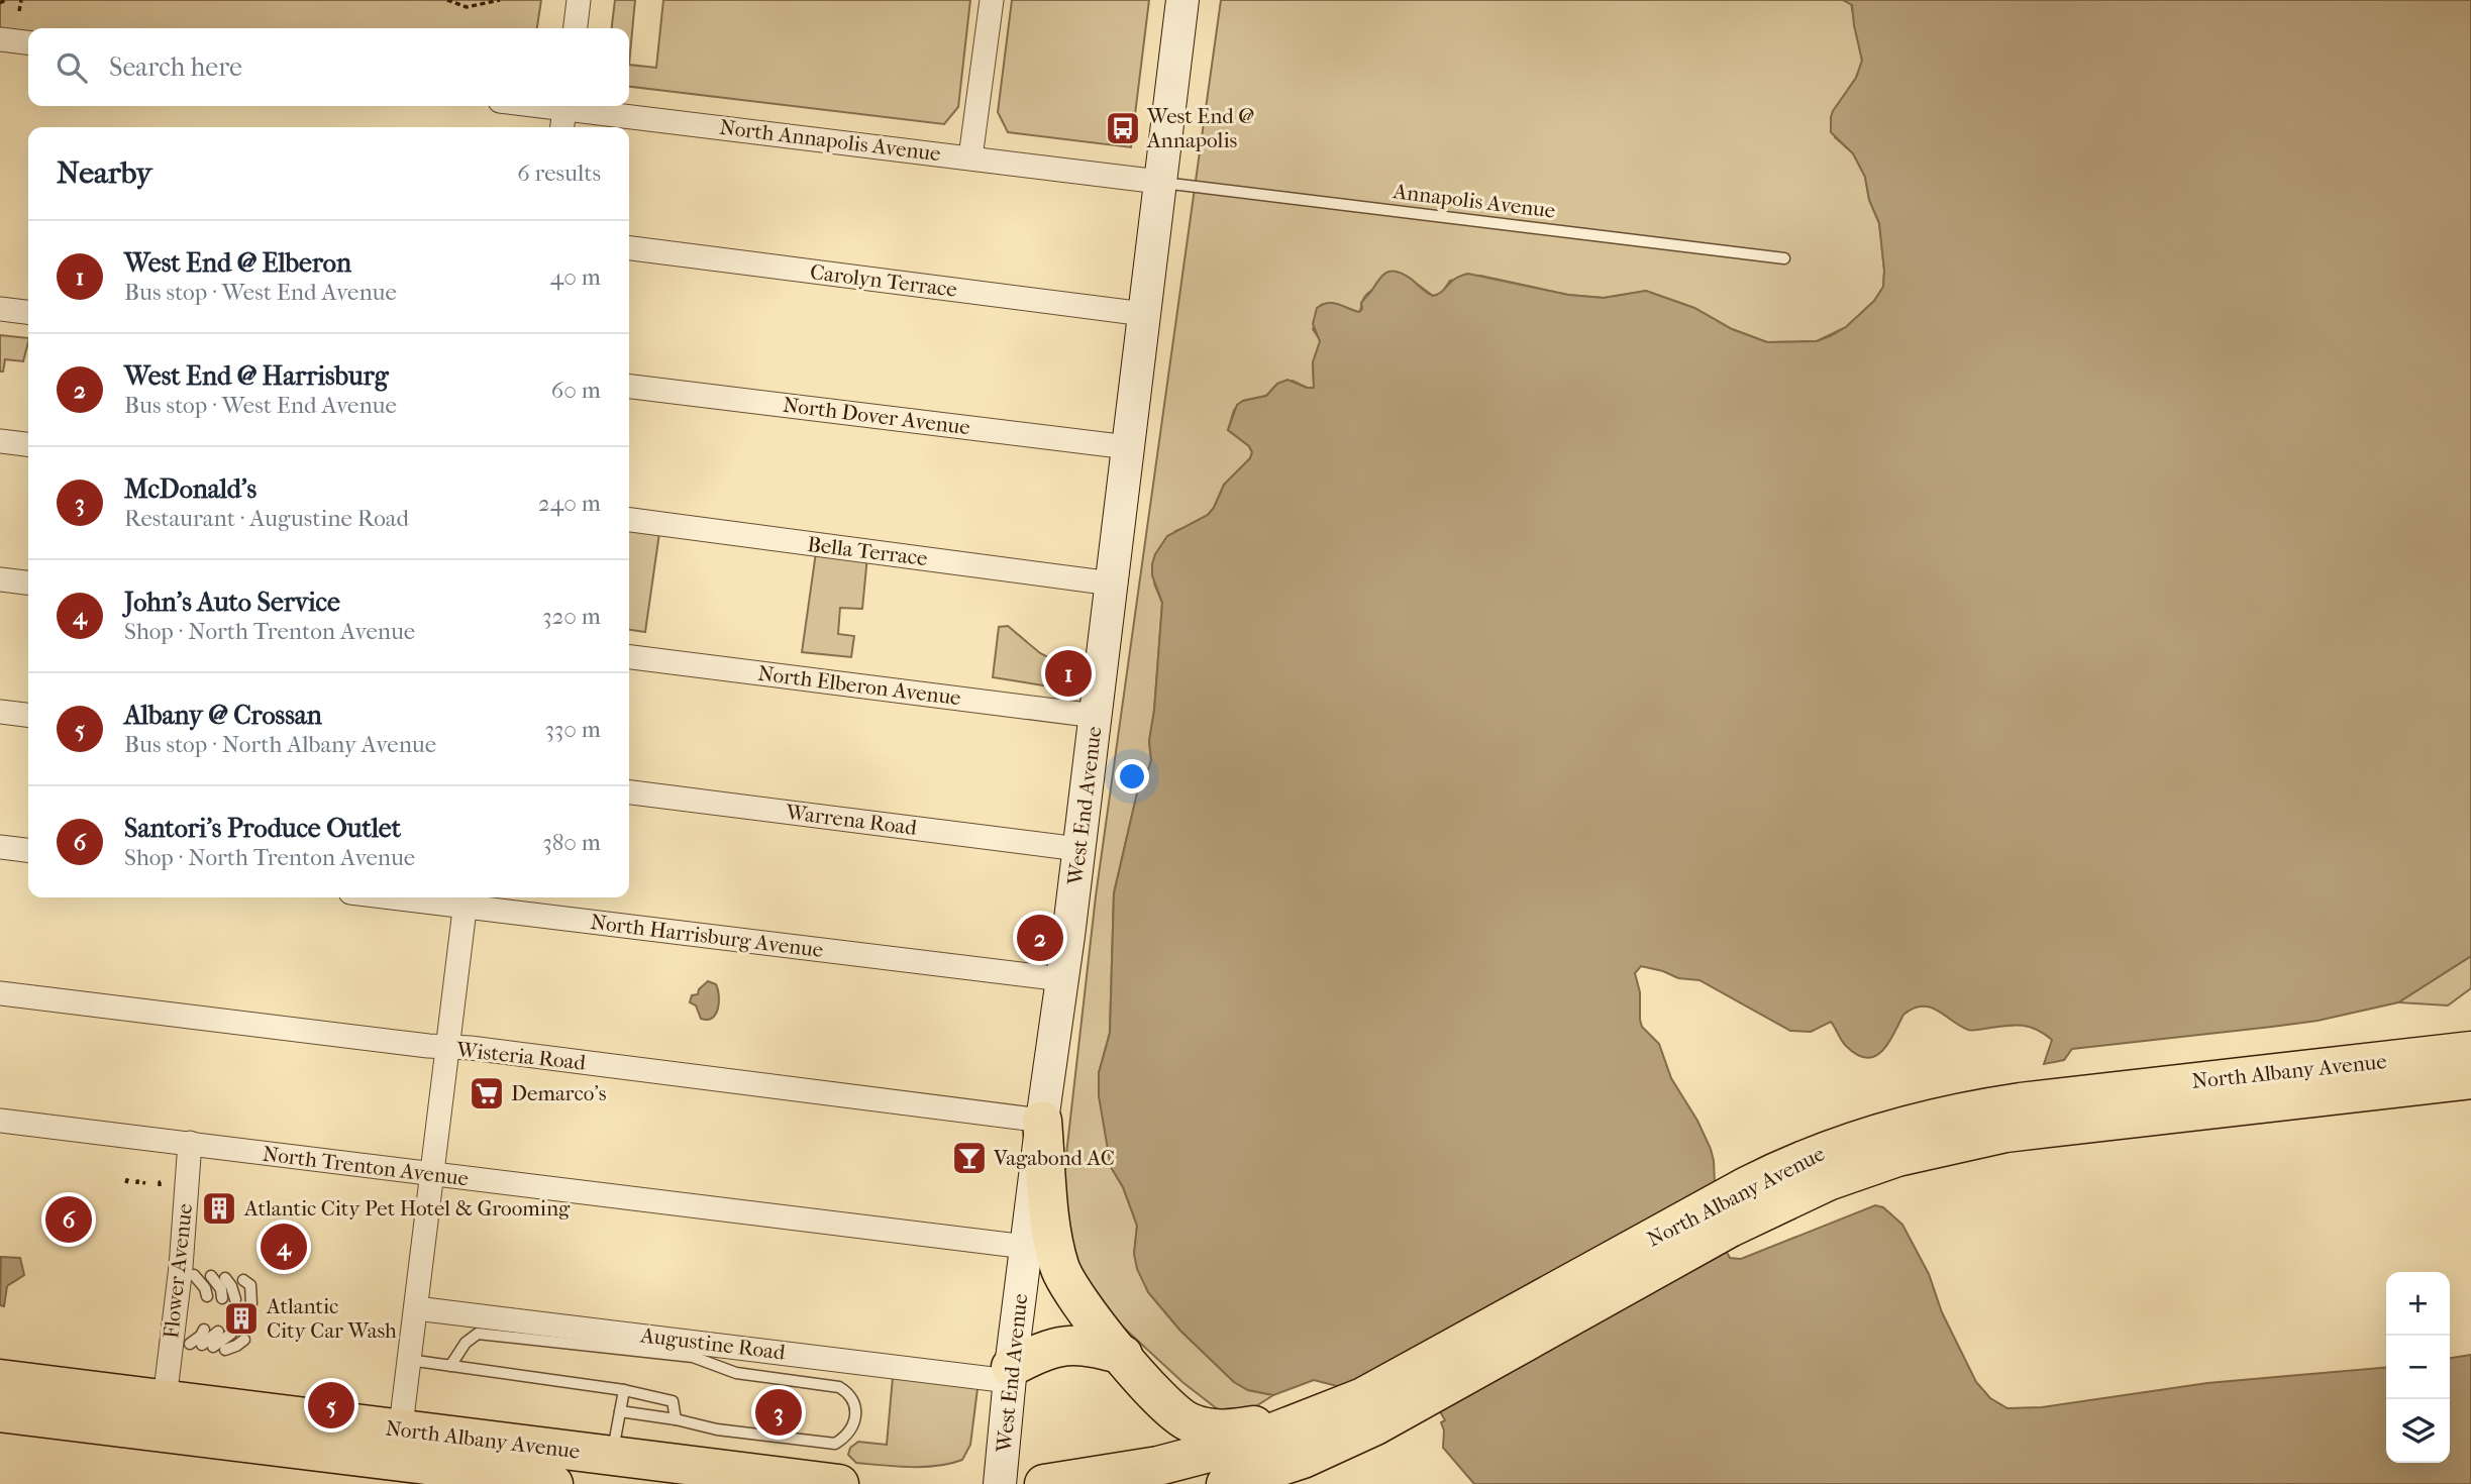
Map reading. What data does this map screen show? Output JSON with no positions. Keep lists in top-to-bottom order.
{
  "streets": {
    "highway": ["North Albany Avenue"],
    "main road": ["West End Avenue"],
    "street": [
      "North Annapolis Avenue",
      "Carolyn Terrace",
      "North Dover Avenue",
      "Bella Terrace",
      "North Elberon Avenue",
      "Warrena Road",
      "North Harrisburg Avenue",
      "Wisteria Road",
      "North Trenton Avenue",
      "Flower Avenue",
      "Augustine Road"
    ],
    "lane": ["Annapolis Avenue"]
  },
  "crossings": [
    ["North Annapolis Avenue", "Annapolis Avenue"],
    ["North Annapolis Avenue", "West End Avenue"],
    ["Annapolis Avenue", "West End Avenue"],
    ["Carolyn Terrace", "West End Avenue"],
    ["North Dover Avenue", "West End Avenue"],
    ["Bella Terrace", "West End Avenue"],
    ["North Elberon Avenue", "West End Avenue"],
    ["West End Avenue", "Warrena Road"],
    ["West End Avenue", "North Harrisburg Avenue"],
    ["West End Avenue", "Wisteria Road"],
    ["West End Avenue", "North Trenton Avenue"],
    ["West End Avenue", "Augustine Road"],
    ["North Albany Avenue", "Flower Avenue"],
    ["North Trenton Avenue", "Flower Avenue"]
  ],
  "places": {
    "bus stop": ["West End @ Annapolis"],
    "supermarket": ["Demarco's"],
    "bar": ["Vagabond AC"],
    "building": ["Atlantic City Pet Hotel & Grooming", "Atlantic City Car Wash"]
  },
  "page": {
    "search": "Search here",
    "heading": ["Nearby", "6 results"],
    "list": [
      {
        "mark": "1",
        "name": "West End @ Elberon",
        "note": "Bus stop · West End Avenue",
        "value": "40 m"
      },
      {
        "mark": "2",
        "name": "West End @ Harrisburg",
        "note": "Bus stop · West End Avenue",
        "value": "60 m"
      },
      {
        "mark": "3",
        "name": "McDonald's",
        "note": "Restaurant · Augustine Road",
        "value": "240 m"
      },
      {
        "mark": "4",
        "name": "John's Auto Service",
        "note": "Shop · North Trenton Avenue",
        "value": "320 m"
      },
      {
        "mark": "5",
        "name": "Albany @ Crossan",
        "note": "Bus stop · North Albany Avenue",
        "value": "330 m"
      },
      {
        "mark": "6",
        "name": "Santori's Produce Outlet",
        "note": "Shop · North Trenton Avenue",
        "value": "380 m"
      }
    ],
    "pins": [
      "1",
      "2",
      "6",
      "4",
      "5",
      "3"
    ],
    "map_buttons": ["+", "−"]
  }
}
